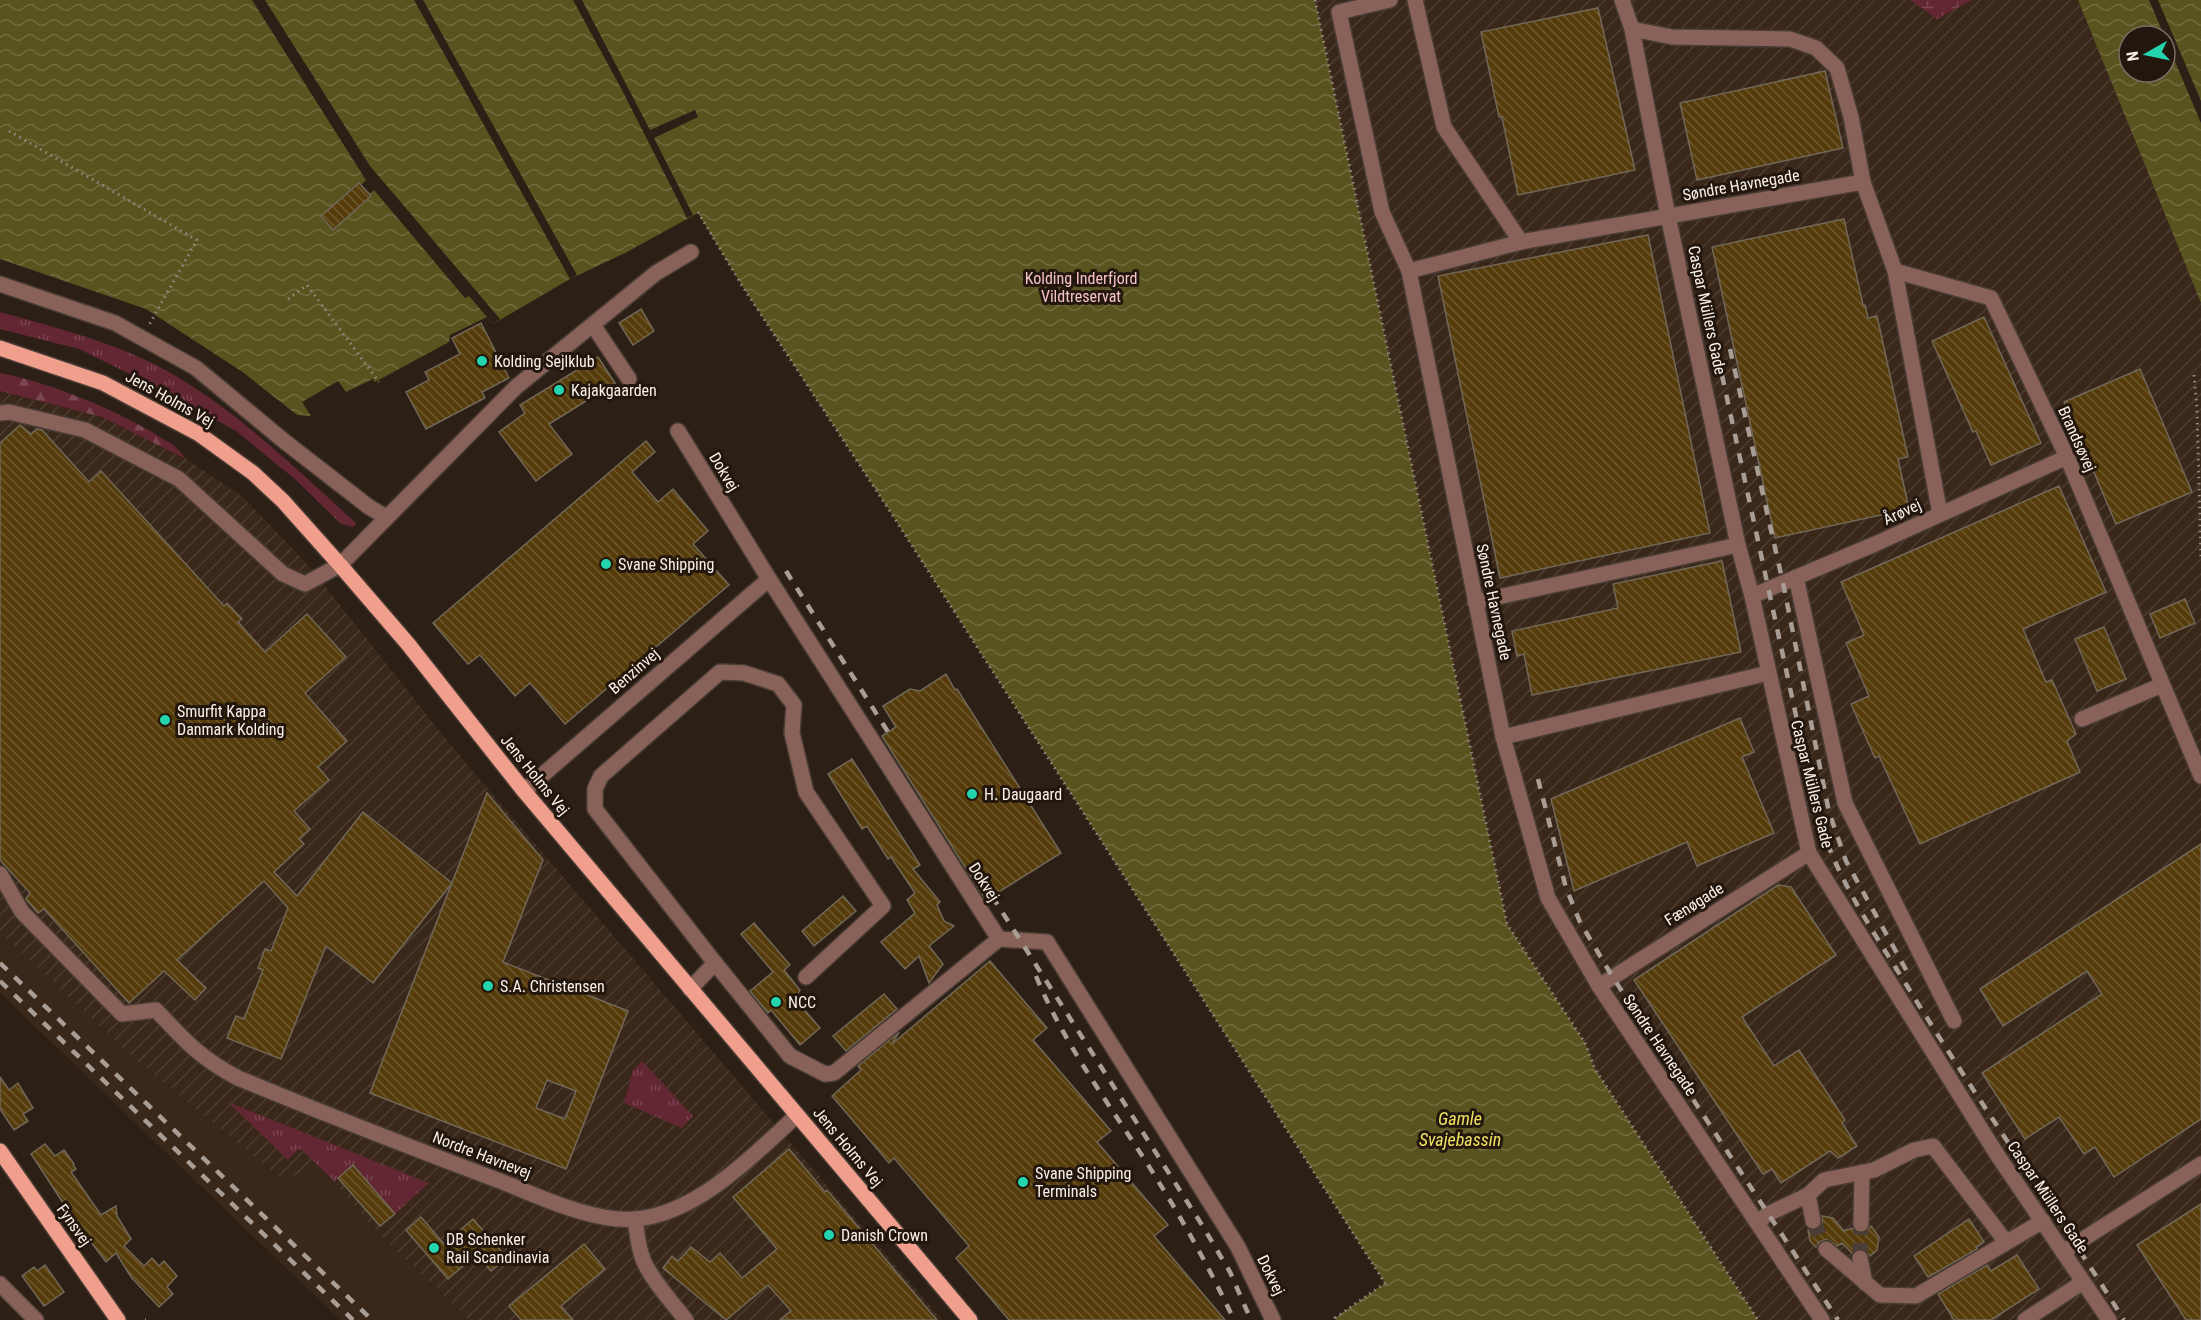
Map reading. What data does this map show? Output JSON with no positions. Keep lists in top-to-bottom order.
{
  "streets": {
    "main road": ["Jens Holms Vej", "Fynsvej"],
    "street": [
      "Søndre Havnegade",
      "Caspar Müllers Gade",
      "Brandsøvej",
      "Dokvej",
      "Årøvej",
      "Benzinvej",
      "Fænøgade",
      "Nordre Havnevej"
    ]
  },
  "crossings": [
    ["Søndre Havnegade", "Caspar Müllers Gade"],
    ["Søndre Havnegade", "Fænøgade"],
    ["Caspar Müllers Gade", "Årøvej"],
    ["Caspar Müllers Gade", "Fænøgade"],
    ["Jens Holms Vej", "Benzinvej"],
    ["Jens Holms Vej", "Nordre Havnevej"],
    ["Brandsøvej", "Årøvej"],
    ["Dokvej", "Benzinvej"]
  ],
  "water": ["Gamle Svajebassin"],
  "parks": ["Kolding Inderfjord Vildtreservat"],
  "places": [
    "Kolding Sejlklub",
    "Kajakgaarden",
    "Svane Shipping",
    "Smurfit Kappa Danmark Kolding",
    "H. Daugaard",
    "S.A. Christensen",
    "NCC",
    "Svane Shipping Terminals",
    "Danish Crown",
    "DB Schenker Rail Scandinavia"
  ],
  "north": "left"
}
